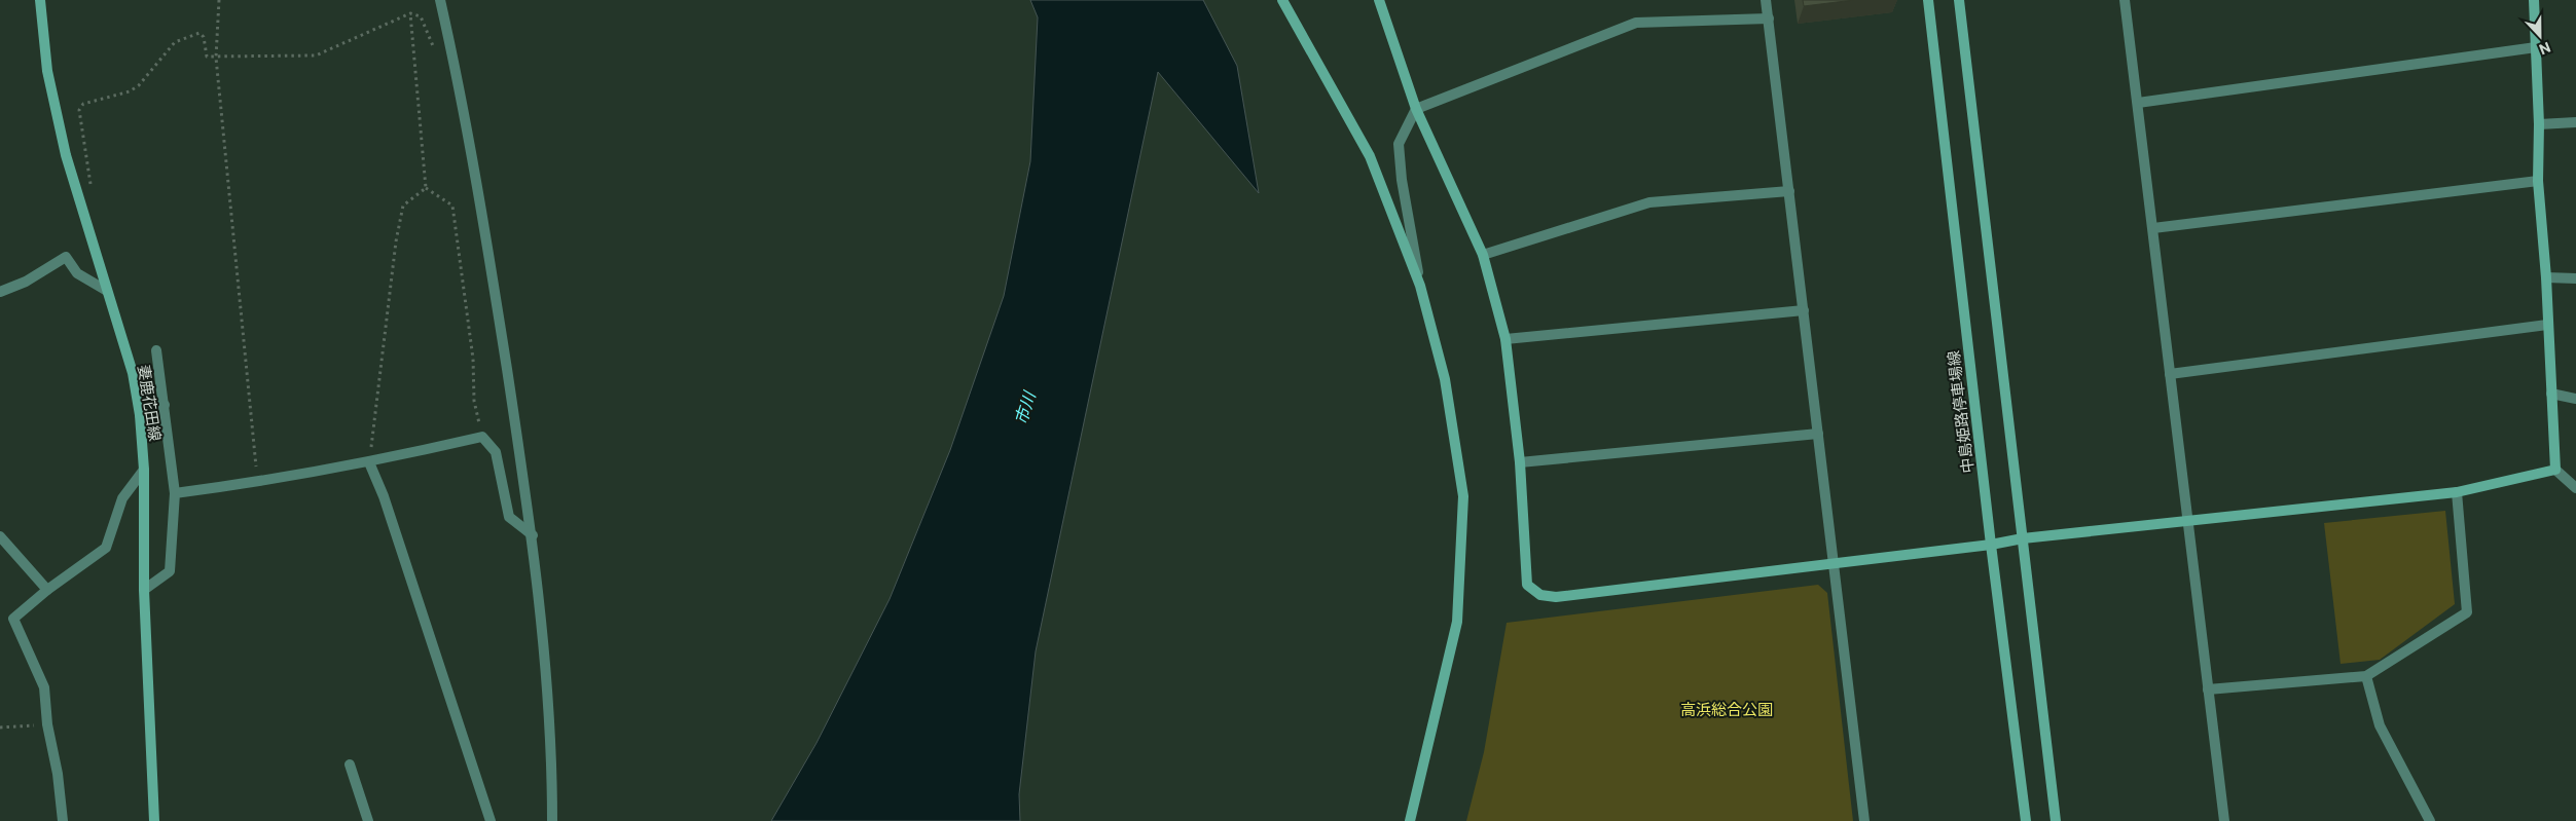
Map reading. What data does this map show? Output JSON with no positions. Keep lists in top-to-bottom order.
{
  "streets": {
    "street": ["妻鹿花田線", "中島姫路停車場線"]
  },
  "water": ["市川"],
  "parks": ["高浜総合公園"],
  "north": "bottom"
}
